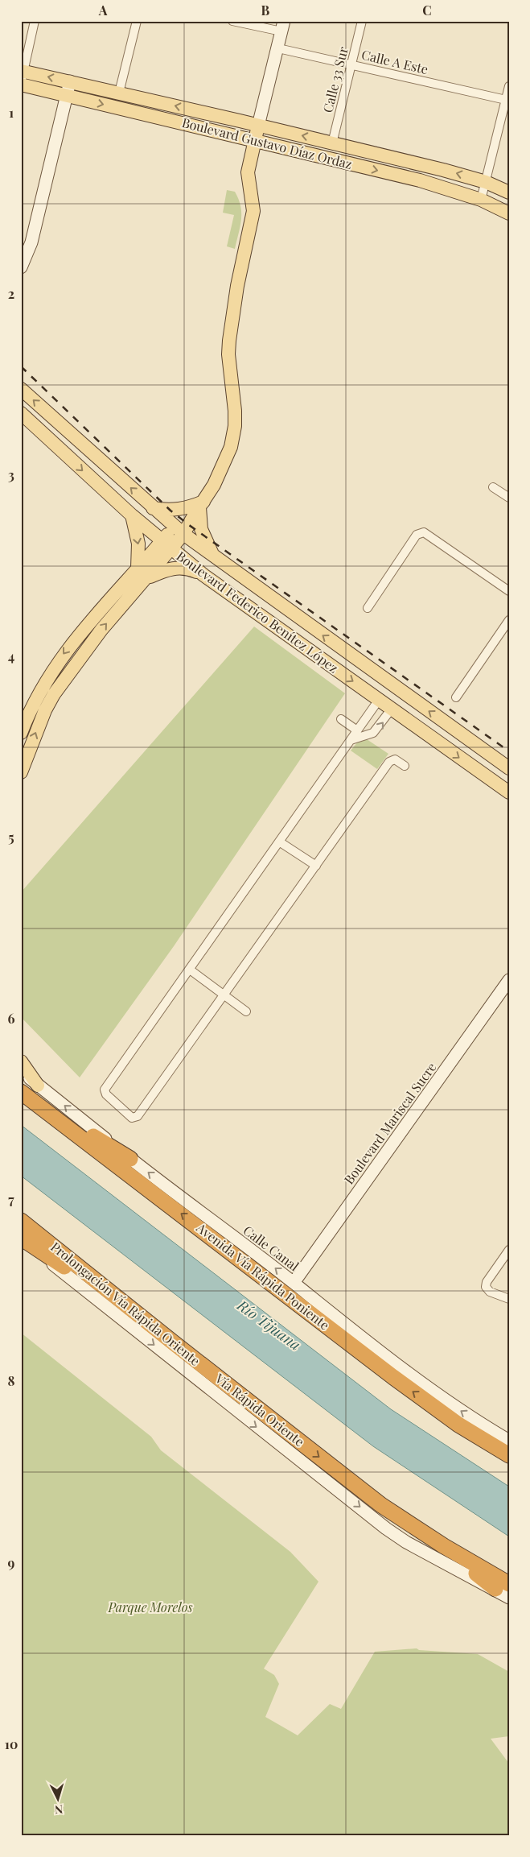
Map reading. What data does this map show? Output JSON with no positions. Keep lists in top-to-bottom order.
{
  "streets": {
    "highway": ["Avenida Vía Rápida Poniente", "Vía Rápida Oriente"],
    "main road": [
      "Boulevard Gustavo Díaz Ordaz",
      "Boulevard Federico Benítez López",
      "Boulevard Mariscal Sucre",
      "Calle Canal",
      "Prolongación Vía Rápida Oriente"
    ],
    "street": ["Calle A Este", "Calle 33 Sur"]
  },
  "crossings": [
    ["Calle A Este", "Calle 33 Sur"],
    ["Calle 33 Sur", "Boulevard Gustavo Díaz Ordaz"],
    ["Boulevard Mariscal Sucre", "Calle Canal"],
    ["Prolongación Vía Rápida Oriente", "Vía Rápida Oriente"]
  ],
  "one_way": ["Calle Canal", "Prolongación Vía Rápida Oriente"],
  "water": ["Río Tijuana"],
  "parks": ["Parque Morelos"],
  "north": "bottom",
  "grid": {
    "columns": ["A", "B", "C"],
    "rows": [
      "1",
      "2",
      "3",
      "4",
      "5",
      "6",
      "7",
      "8",
      "9",
      "10"
    ]
  }
}
